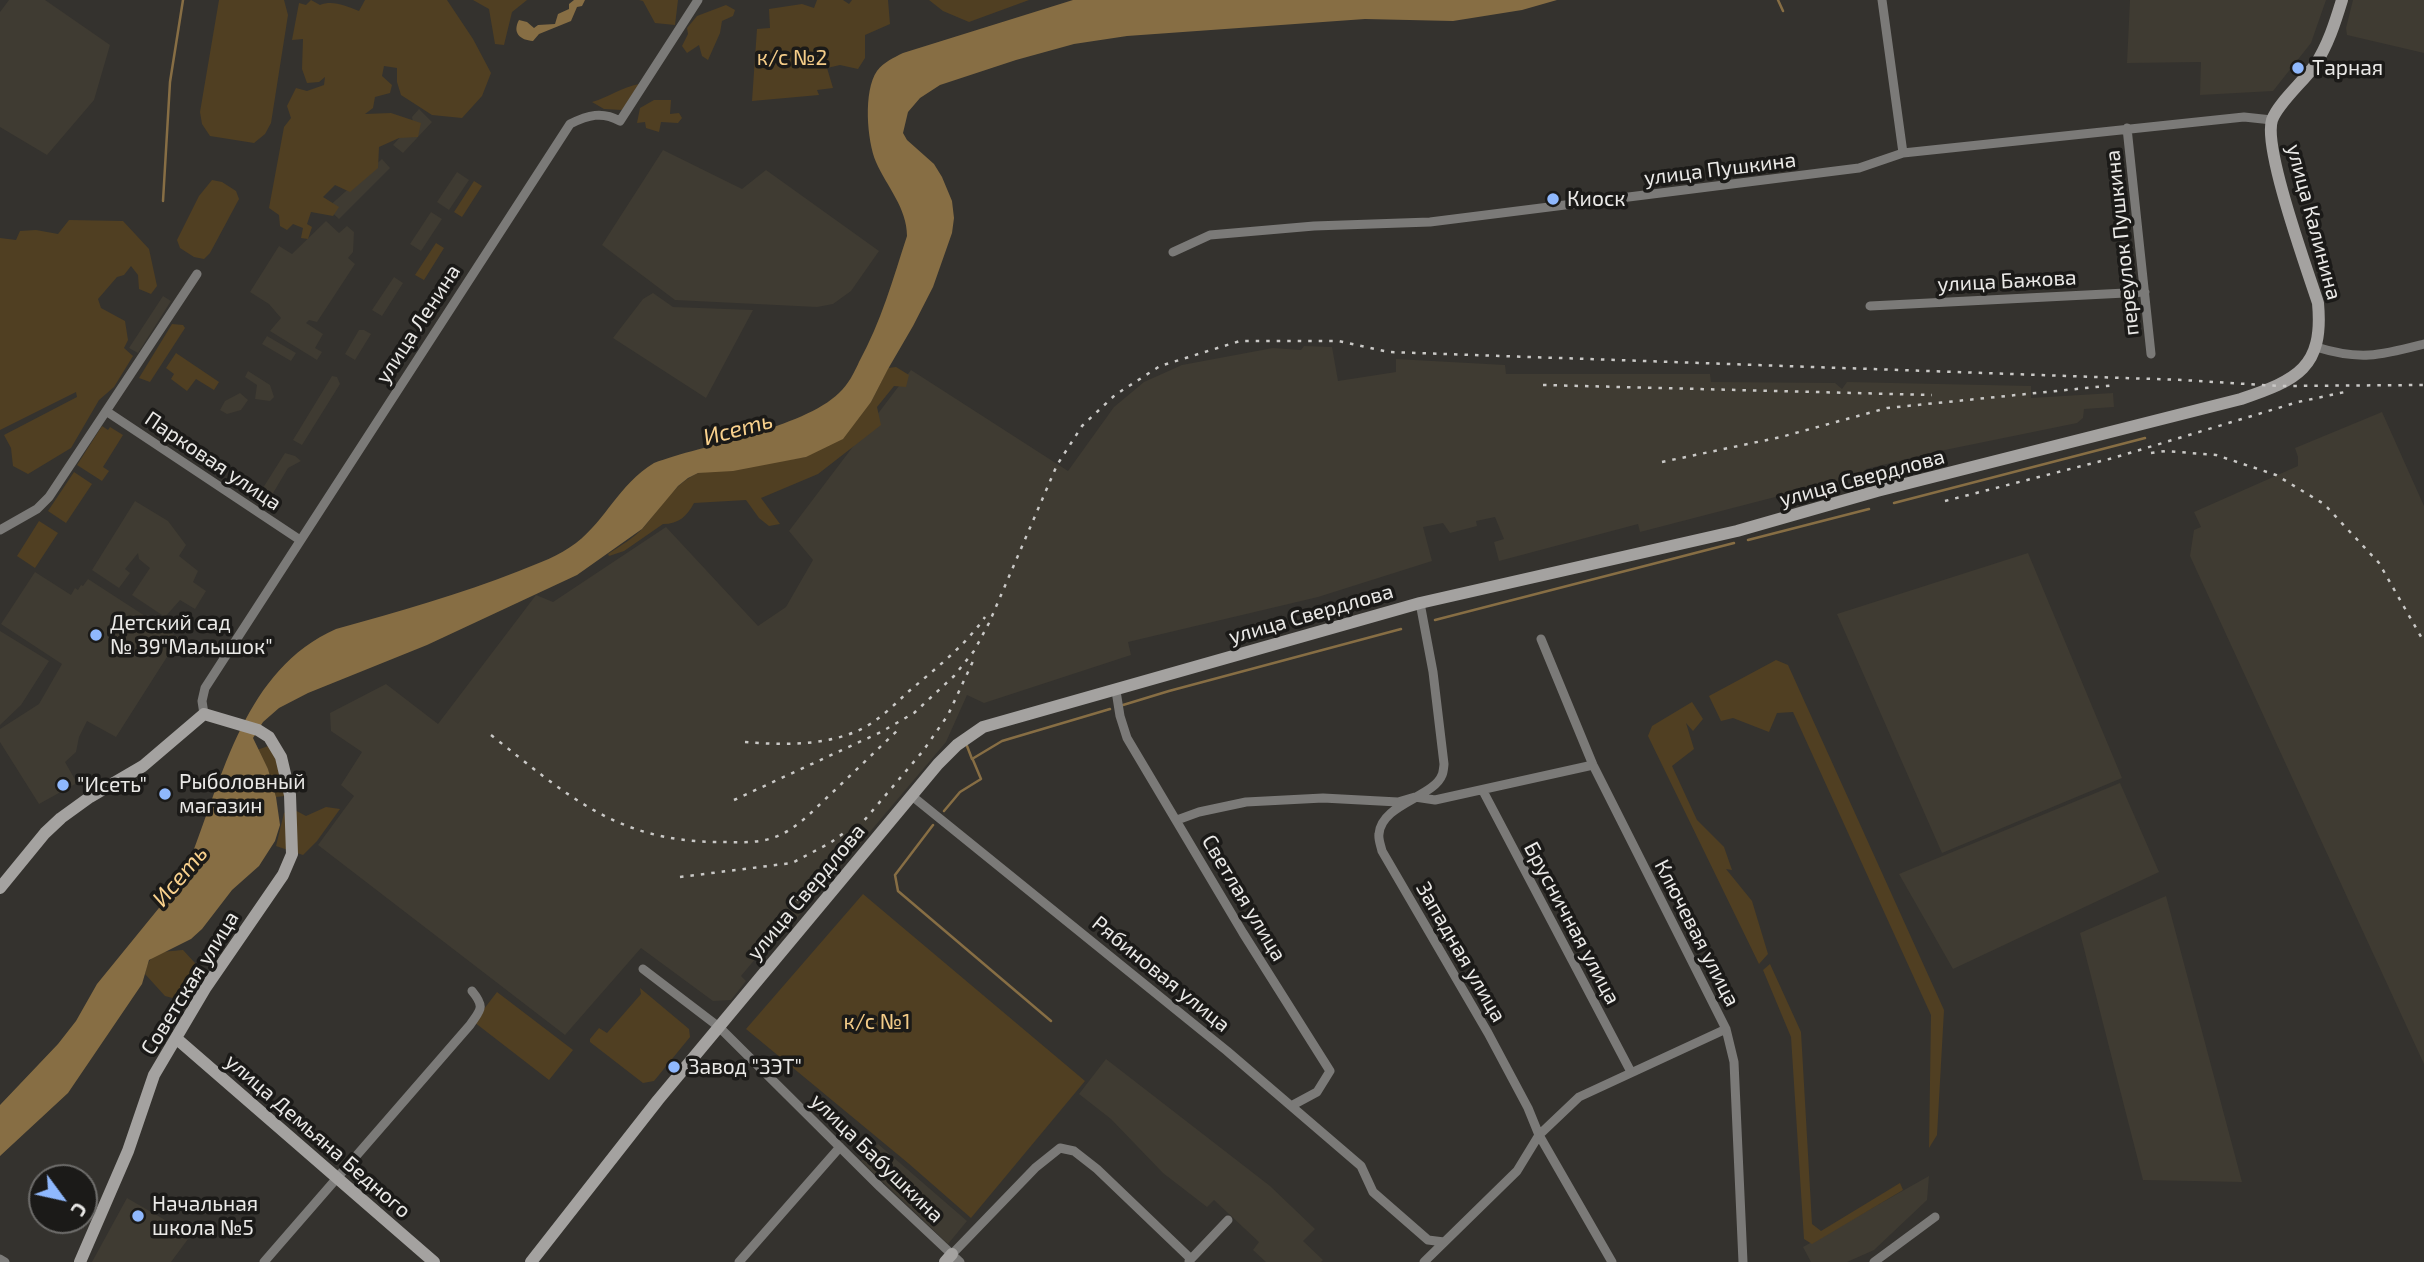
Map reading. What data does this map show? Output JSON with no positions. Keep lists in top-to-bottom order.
{
  "streets": {
    "main road": [
      "улица Калинина",
      "улица Свердлова",
      "Советская улица",
      "улица Демьяна Бедного"
    ],
    "street": [
      "улица Пушкина",
      "переулок Пушкина",
      "улица Бажова",
      "улица Ленина",
      "Парковая улица",
      "Светлая улица",
      "Брусничная улица",
      "Ключевая улица",
      "Западная улица",
      "Рябиновая улица",
      "улица Бабушкина"
    ]
  },
  "crossings": [
    ["улица Пушкина", "улица Калинина"],
    ["улица Пушкина", "переулок Пушкина"],
    ["улица Калинина", "улица Свердлова"],
    ["переулок Пушкина", "улица Бажова"],
    ["улица Ленина", "Парковая улица"],
    ["улица Ленина", "Советская улица"],
    ["улица Свердлова", "Светлая улица"],
    ["улица Свердлова", "Западная улица"],
    ["улица Свердлова", "Рябиновая улица"],
    ["улица Свердлова", "улица Бабушкина"],
    ["Светлая улица", "Рябиновая улица"],
    ["Советская улица", "улица Демьяна Бедного"]
  ],
  "water": ["Исеть"],
  "parks": ["к/с №2", "к/с №1"],
  "places": [
    "Тарная",
    "Киоск",
    "Детский сад № 39\"Малышок\"",
    "\"Исеть\"",
    "Рыболовный магазин",
    "Завод \"ЗЭТ\"",
    "Начальная школа №5"
  ],
  "north": "bottom right"
}
